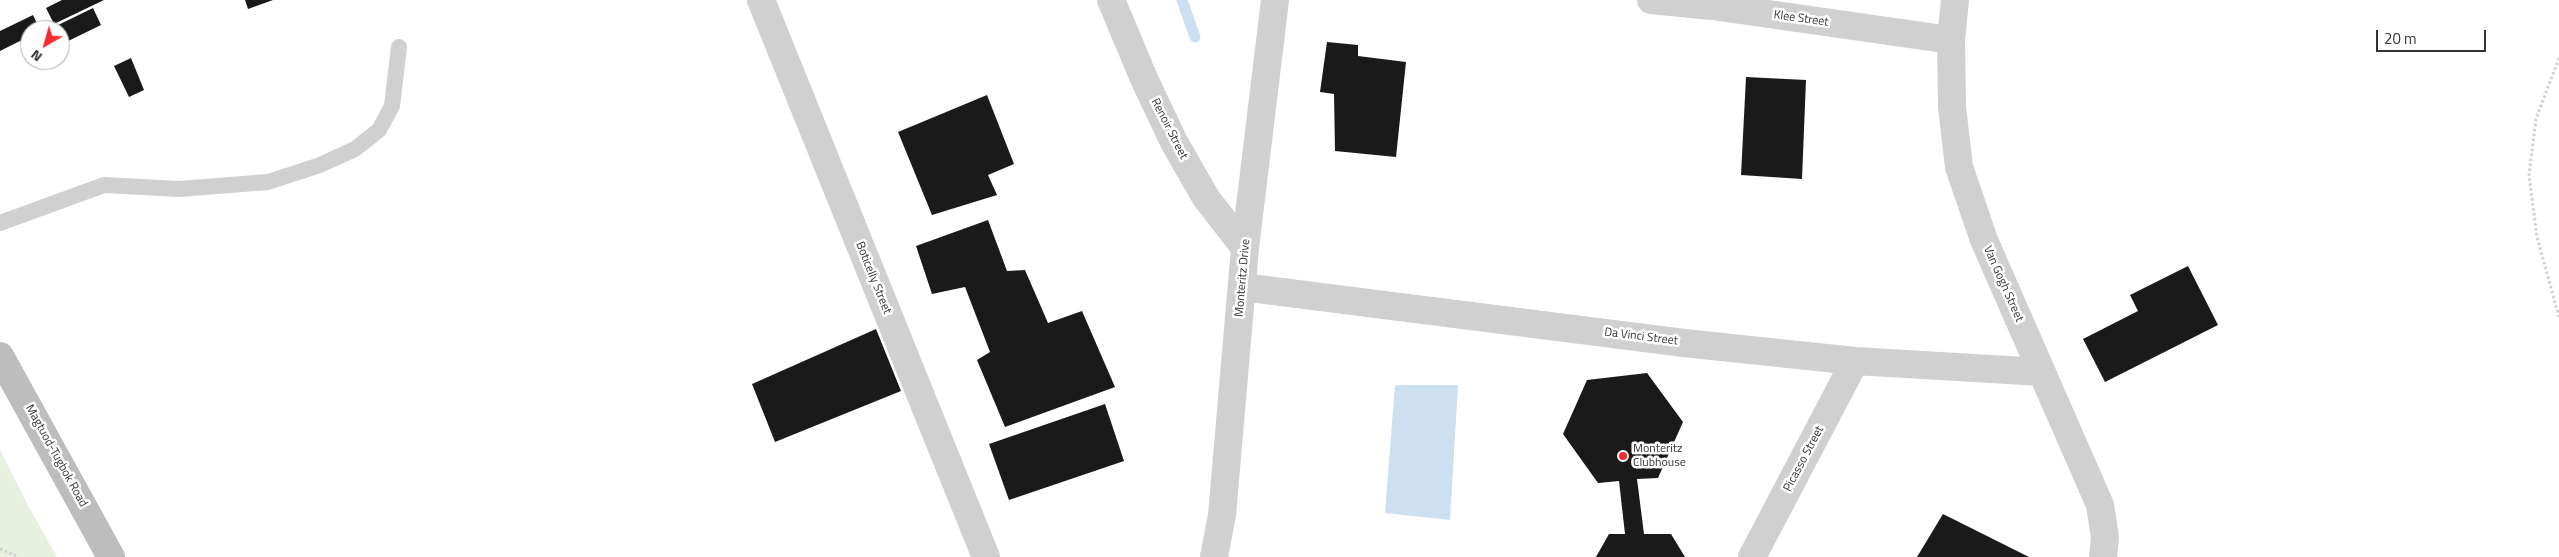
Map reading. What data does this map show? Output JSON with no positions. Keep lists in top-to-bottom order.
{
  "streets": {
    "main road": ["Magtuod-Tugbok Road"],
    "street": [
      "Klee Street",
      "Renoir Street",
      "Boticelly Street",
      "Monteritz Drive",
      "Van Gogh Street",
      "Da Vinci Street",
      "Picasso Street"
    ]
  },
  "crossings": [
    ["Klee Street", "Van Gogh Street"],
    ["Renoir Street", "Monteritz Drive"],
    ["Monteritz Drive", "Da Vinci Street"],
    ["Van Gogh Street", "Da Vinci Street"],
    ["Da Vinci Street", "Picasso Street"]
  ],
  "places": ["Monteritz Clubhouse"],
  "scale_bar": "20 m",
  "north": "bottom left"
}
